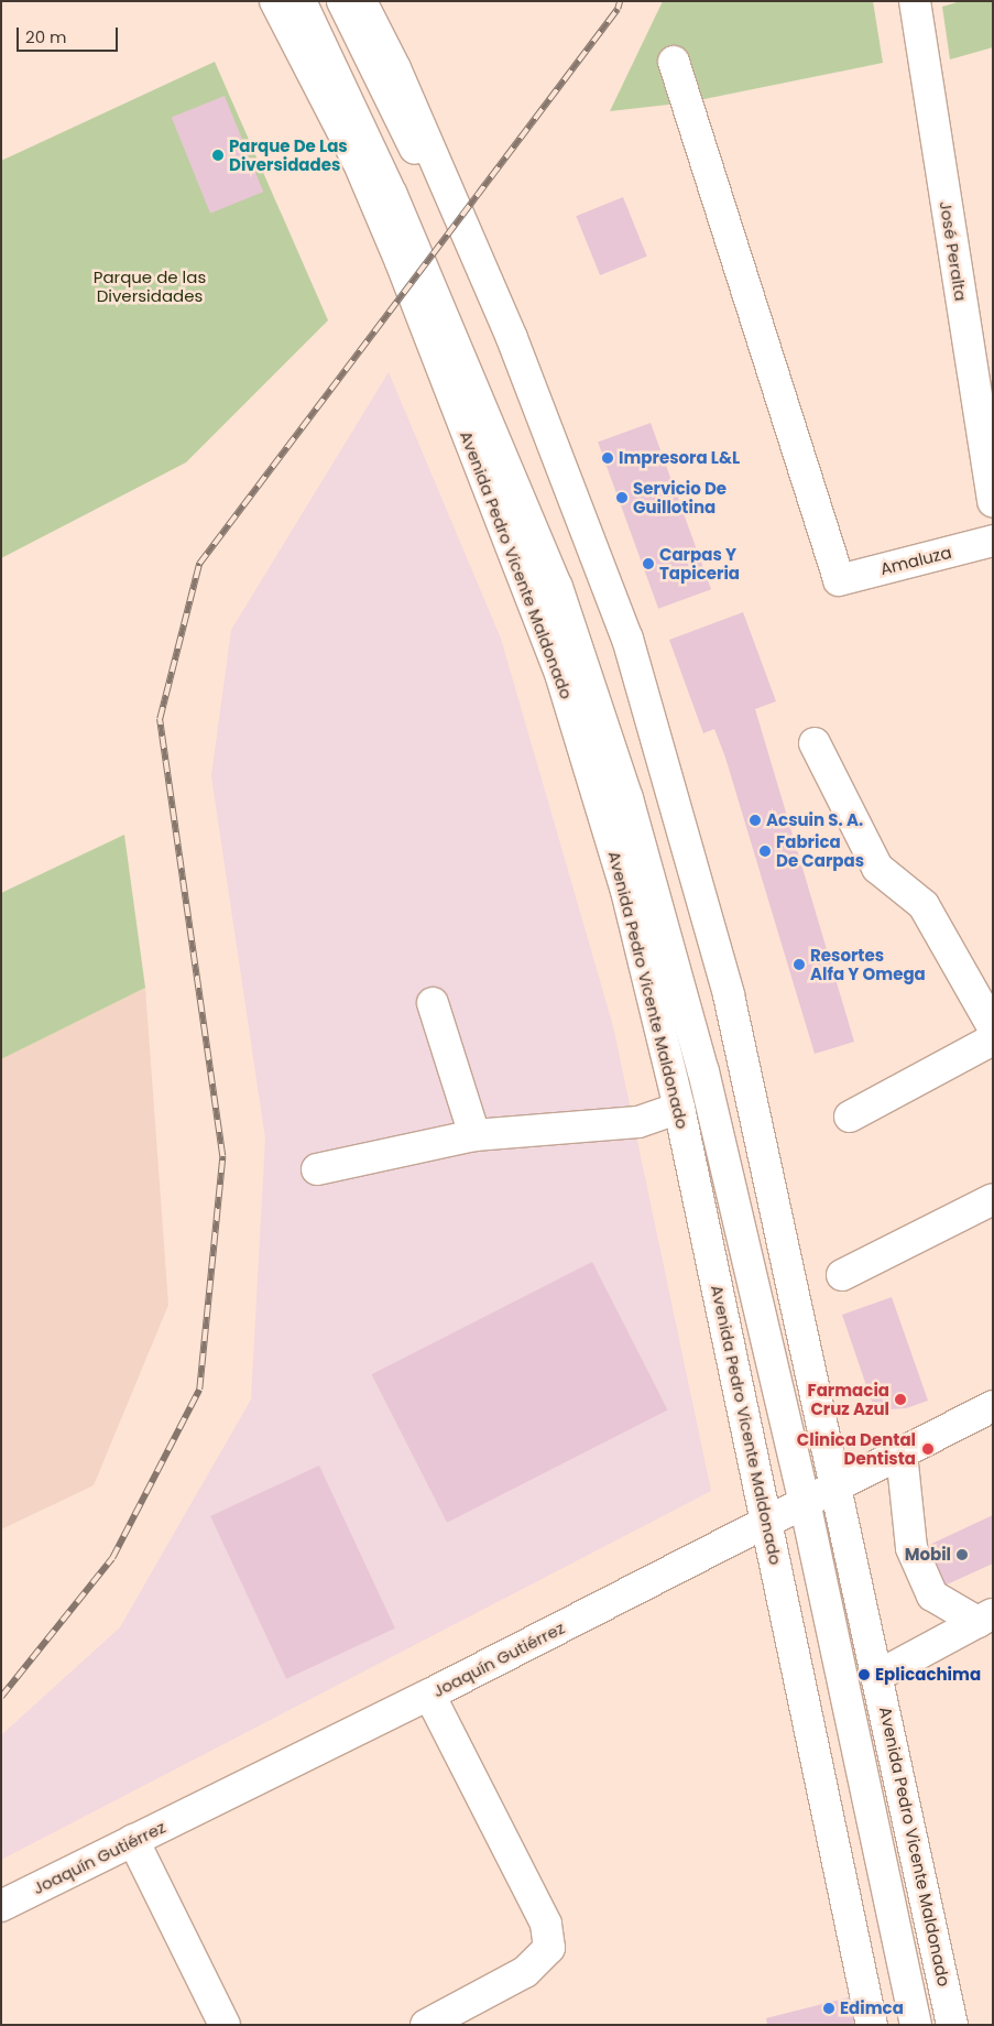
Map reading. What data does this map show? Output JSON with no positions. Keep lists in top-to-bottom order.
{
  "streets": {
    "main road": [
      "José Peralta",
      "Amaluza",
      "Avenida Pedro Vicente Maldonado",
      "Joaquín Gutiérrez"
    ]
  },
  "crossings": [
    ["Avenida Pedro Vicente Maldonado", "Joaquín Gutiérrez"]
  ],
  "parks": ["Parque de las Diversidades"],
  "places": [
    "Parque De Las Diversidades",
    "Impresora L&L",
    "Servicio De Guillotina",
    "Carpas Y Tapiceria",
    "Acsuin S. A.",
    "Fabrica De Carpas",
    "Resortes Alfa Y Omega",
    "Farmacia Cruz Azul",
    "Clinica Dental Dentista",
    "Mobil",
    "Eplicachima",
    "Edimca"
  ],
  "scale_bar": "20 m"
}
